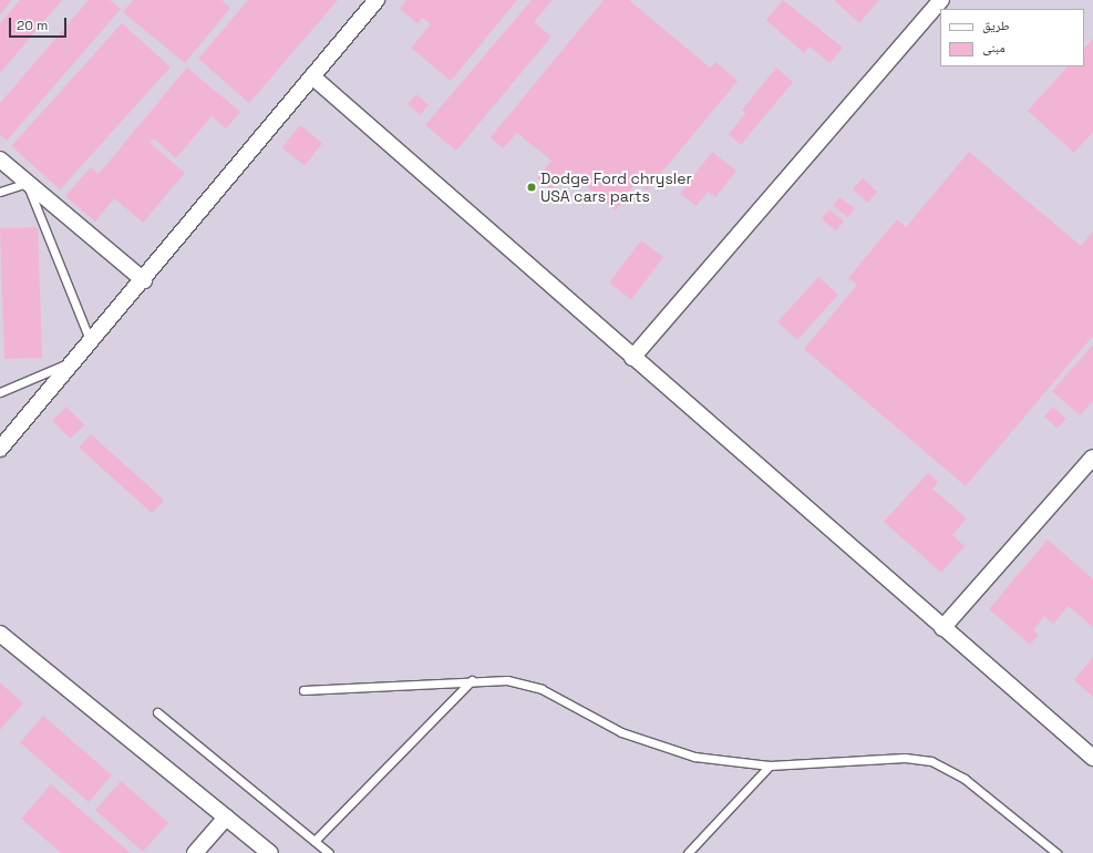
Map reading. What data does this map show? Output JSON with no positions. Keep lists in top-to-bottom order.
{
  "places": ["Dodge Ford chrysler USA cars parts"],
  "legend": ["طريق", "مبنى"],
  "scale_bar": "20 m"
}
